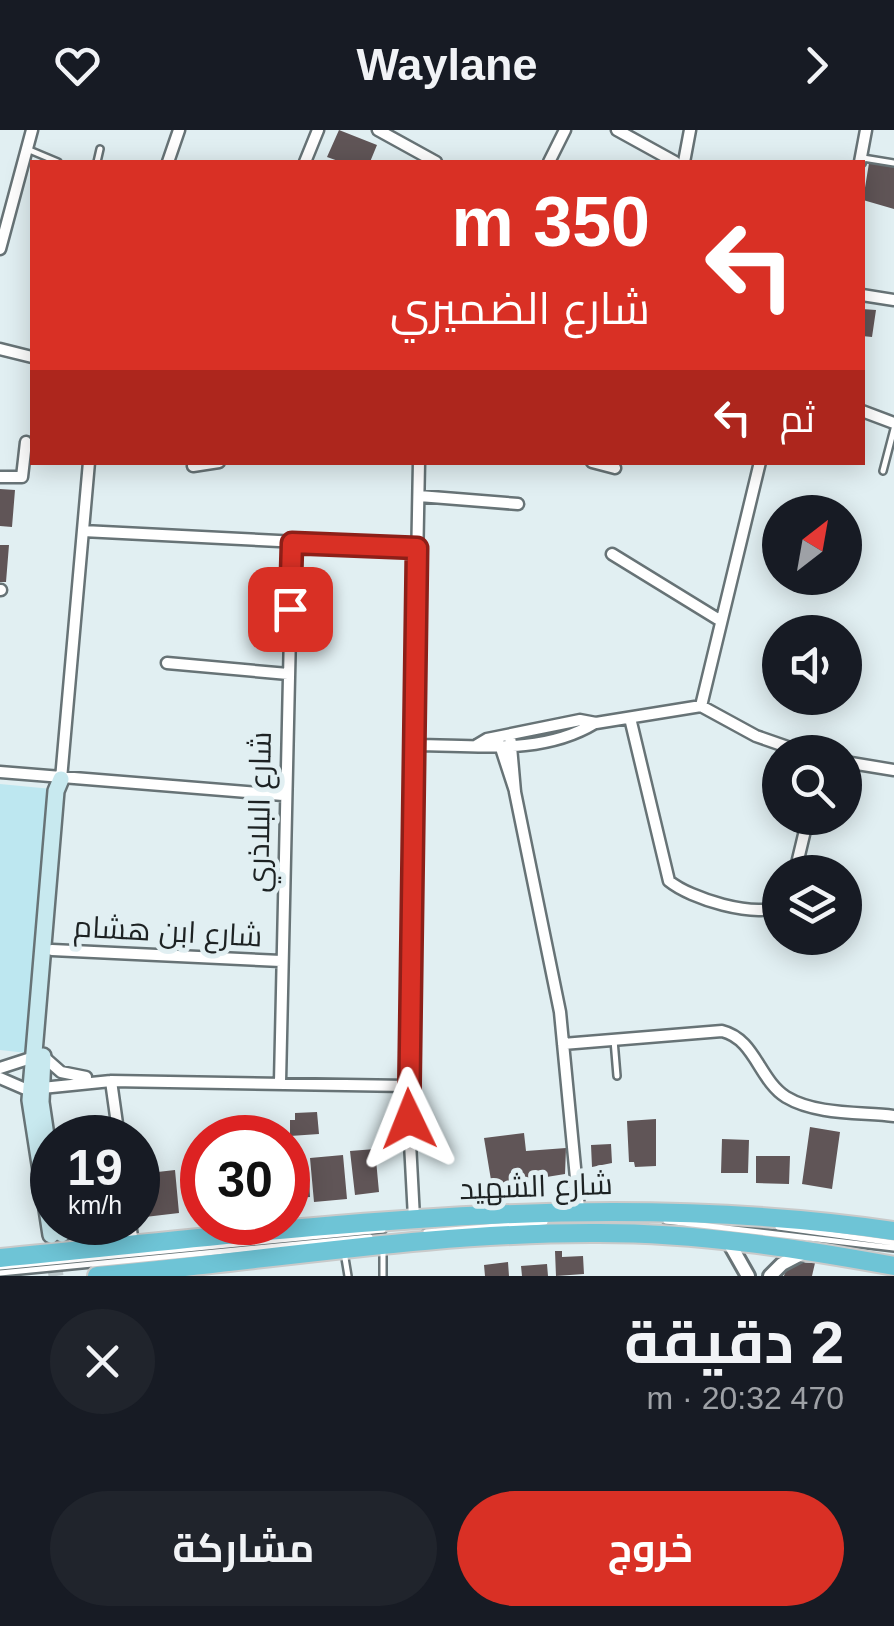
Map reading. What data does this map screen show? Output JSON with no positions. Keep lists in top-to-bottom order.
{
  "streets": {
    "highway": ["شارع الشهيد"],
    "street": ["شارع البلاذري", "شارع ابن هشام"]
  },
  "crossings": [
    ["شارع البلاذري", "شارع ابن هشام"]
  ],
  "north": "top right",
  "page": {
    "header": "Waylane",
    "turn": ["350 m", "شارع الضميري"],
    "then": "ثم",
    "speed": "19 km/h",
    "limit": "30",
    "heading": ["2 دقيقة", "470 m · 20:32"],
    "buttons": ["خروج", "مشاركة"]
  }
}
